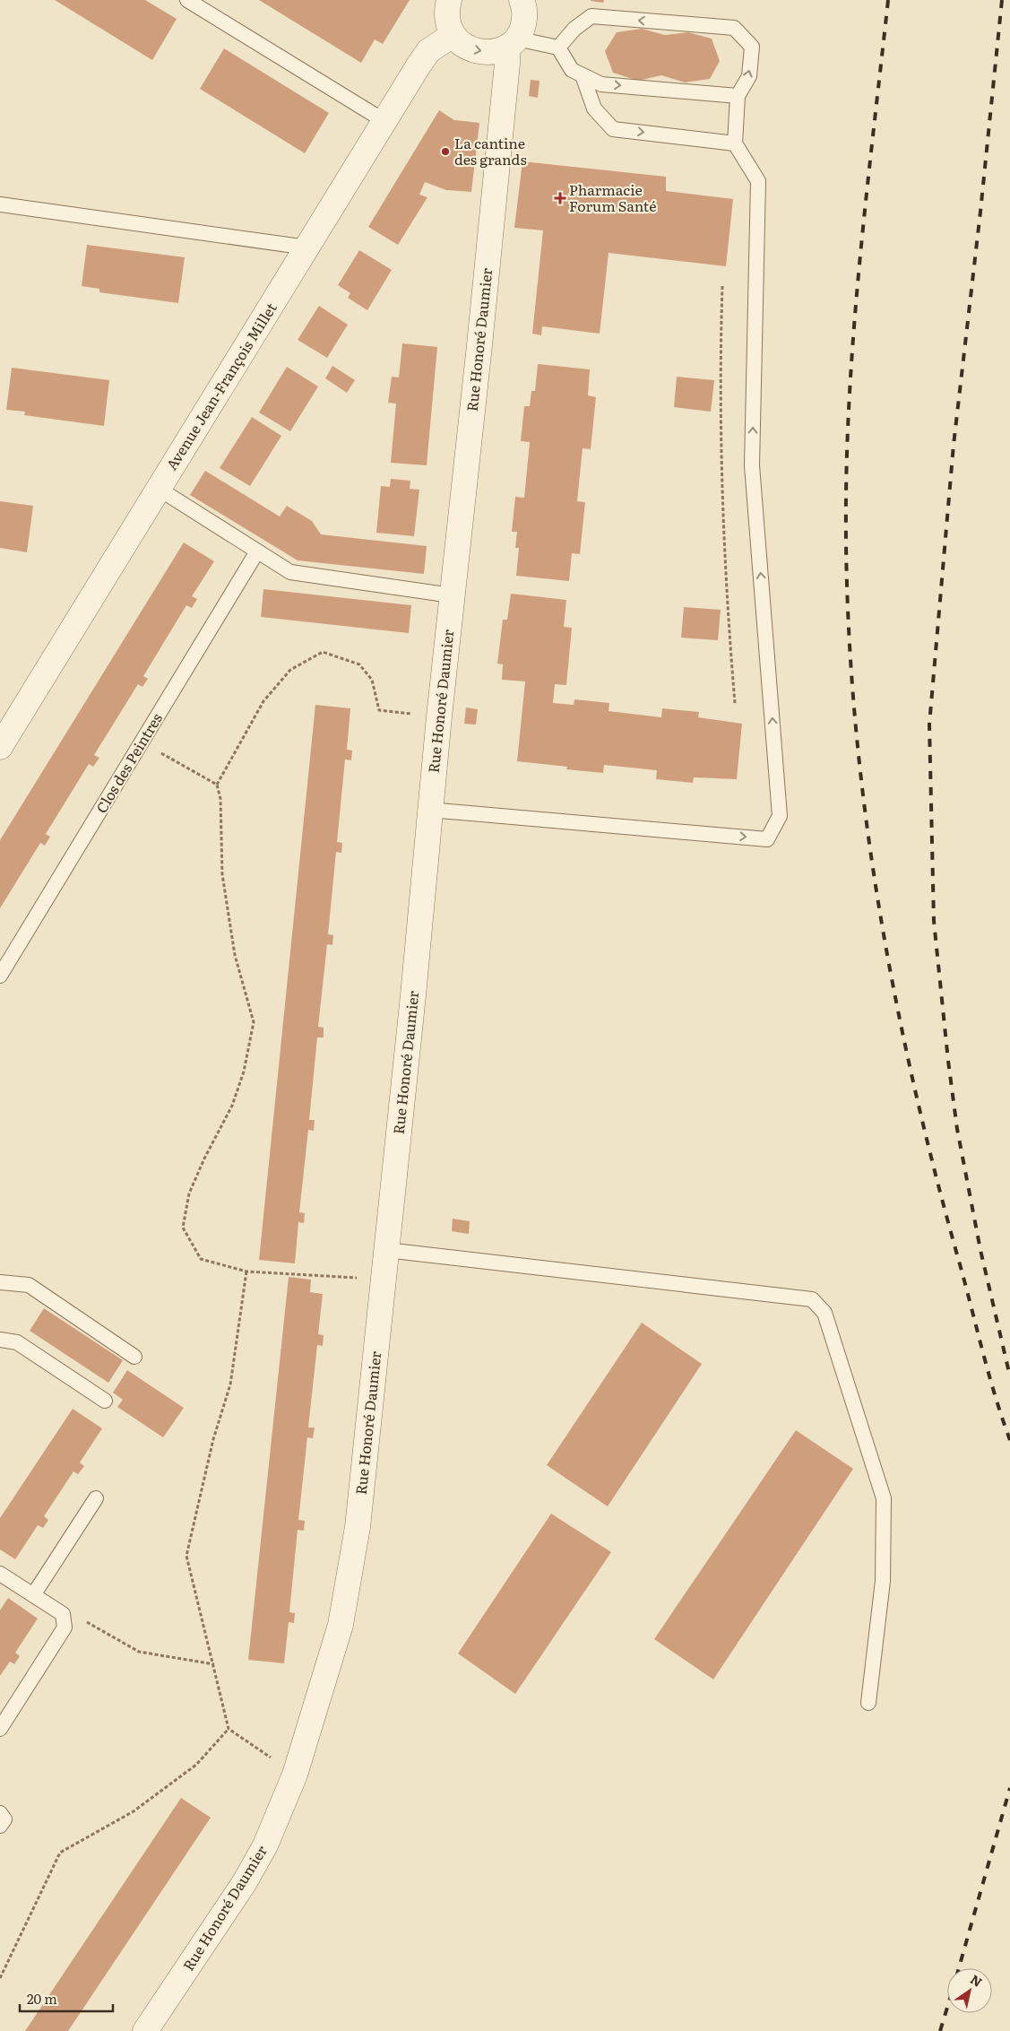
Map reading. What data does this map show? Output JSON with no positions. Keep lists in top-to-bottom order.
{
  "streets": {
    "street": ["Rue Honoré Daumier", "Avenue Jean-François Millet"],
    "lane": ["Clos des Peintres"]
  },
  "places": {
    "other": ["La cantine des grands"],
    "health": ["Pharmacie Forum Santé"]
  },
  "scale_bar": "20 m",
  "north": "top right"
}
